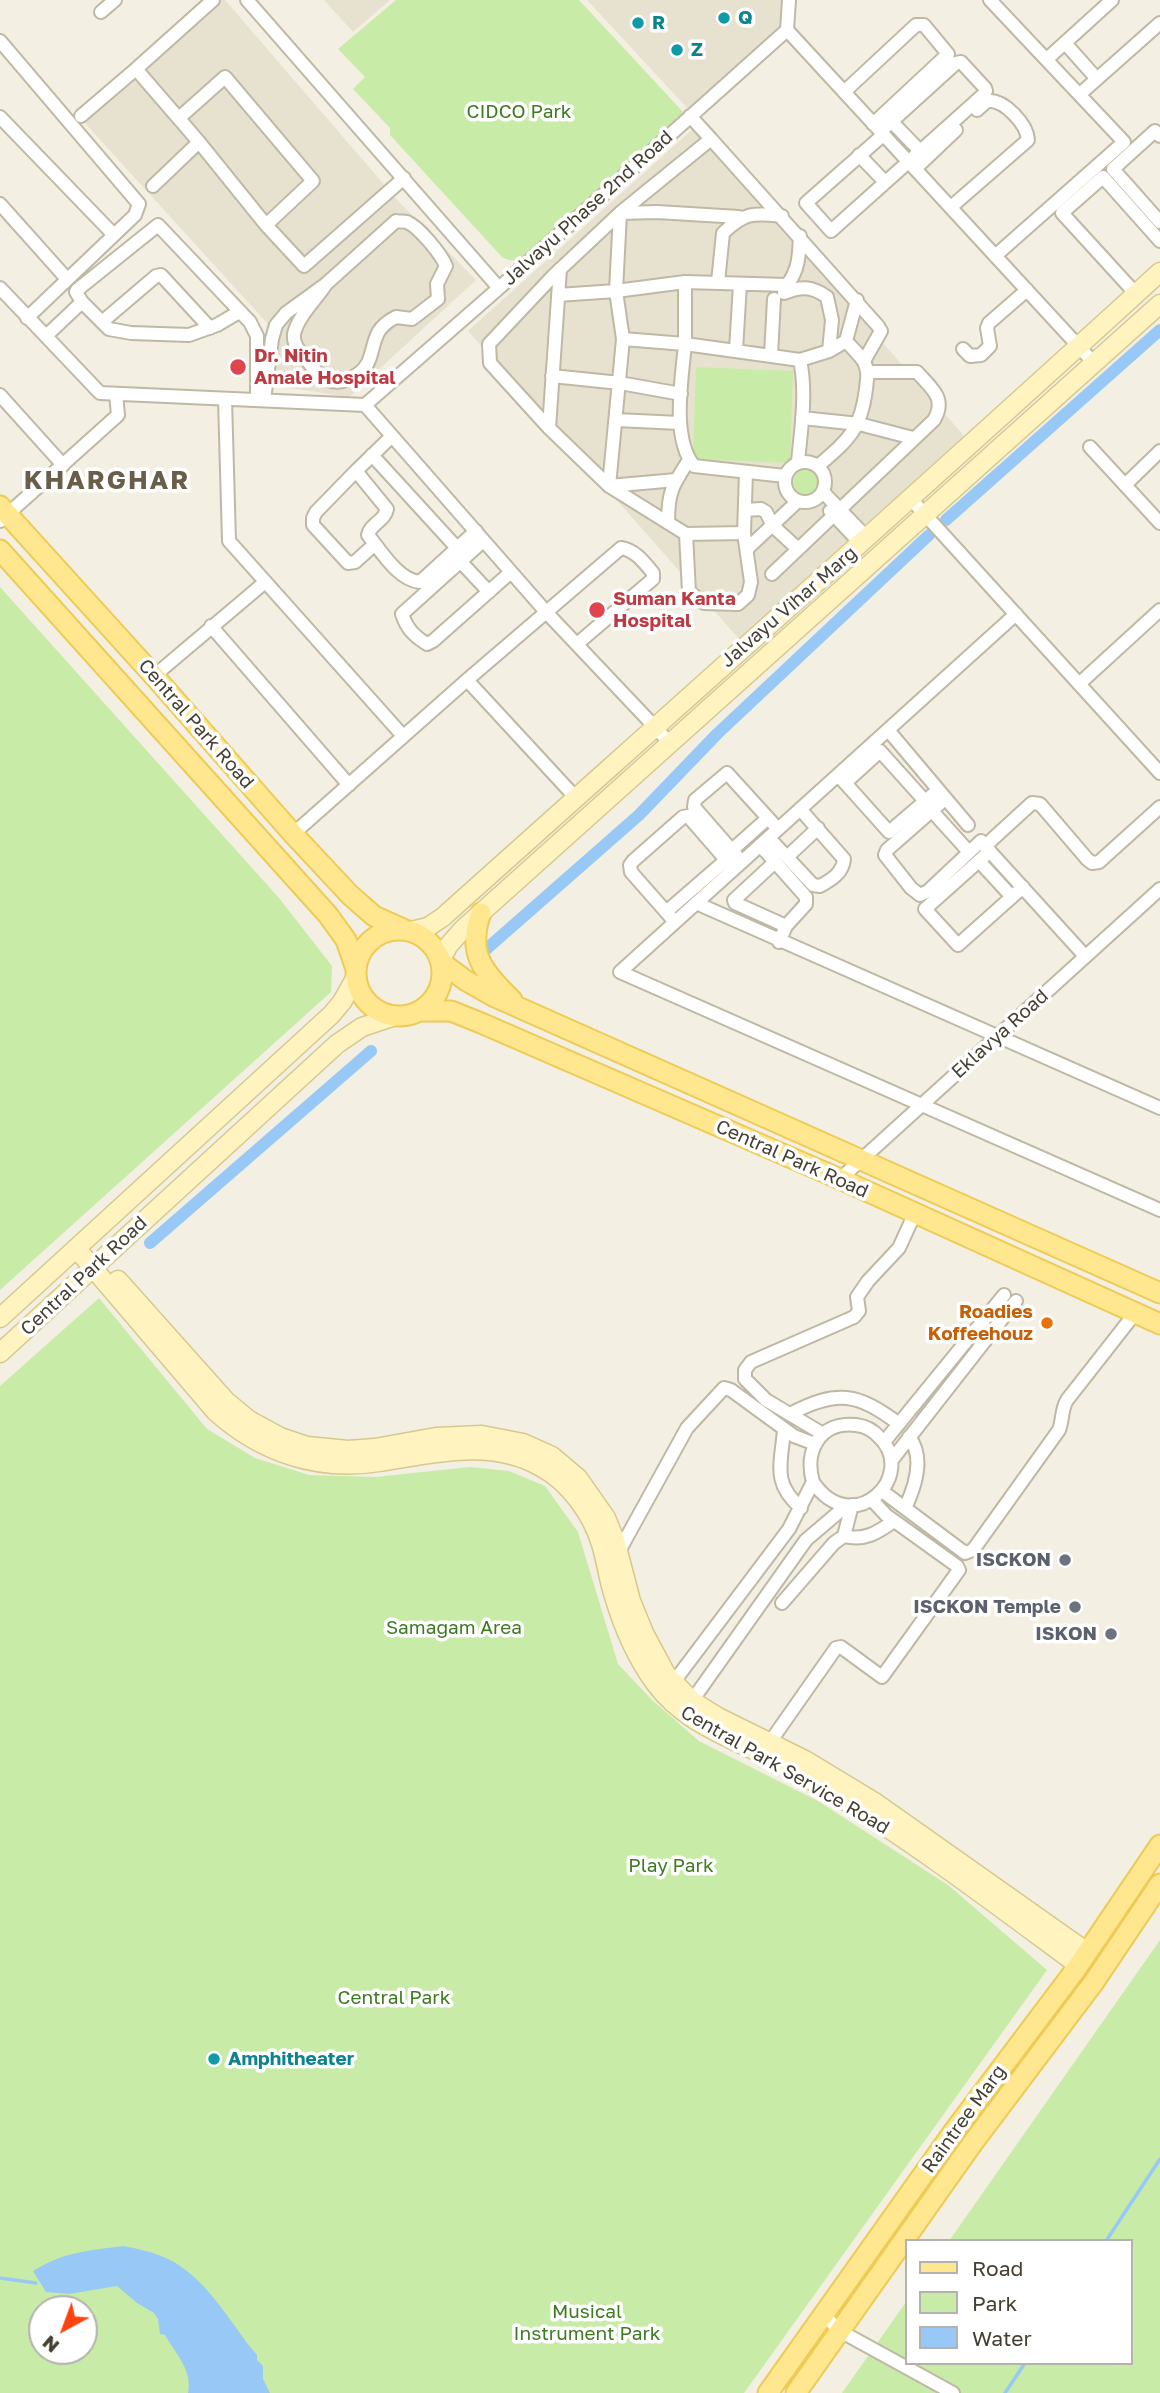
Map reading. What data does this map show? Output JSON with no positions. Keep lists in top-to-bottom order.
{
  "streets": {
    "main road": [
      "Jalvayu Vihar Marg",
      "Central Park Road",
      "Central Park Service Road",
      "Raintree Marg"
    ],
    "street": ["Jalvayu Phase 2nd Road", "Eklavya Road"]
  },
  "crossings": [
    ["Jalvayu Vihar Marg", "Central Park Road"],
    ["Central Park Road", "Eklavya Road"],
    ["Central Park Road", "Central Park Service Road"],
    ["Central Park Service Road", "Raintree Marg"]
  ],
  "districts": ["KHARGHAR"],
  "parks": [
    "CIDCO Park",
    "Samagam Area",
    "Play Park",
    "Central Park",
    "Musical Instrument Park"
  ],
  "places": [
    "Q",
    "R",
    "Z",
    "Dr. Nitin Amale Hospital",
    "Suman Kanta Hospital",
    "Roadies Koffeehouz",
    "ISCKON",
    "ISCKON Temple",
    "ISKON",
    "Amphitheater"
  ],
  "legend": ["Road", "Park", "Water"],
  "north": "bottom left"
}
